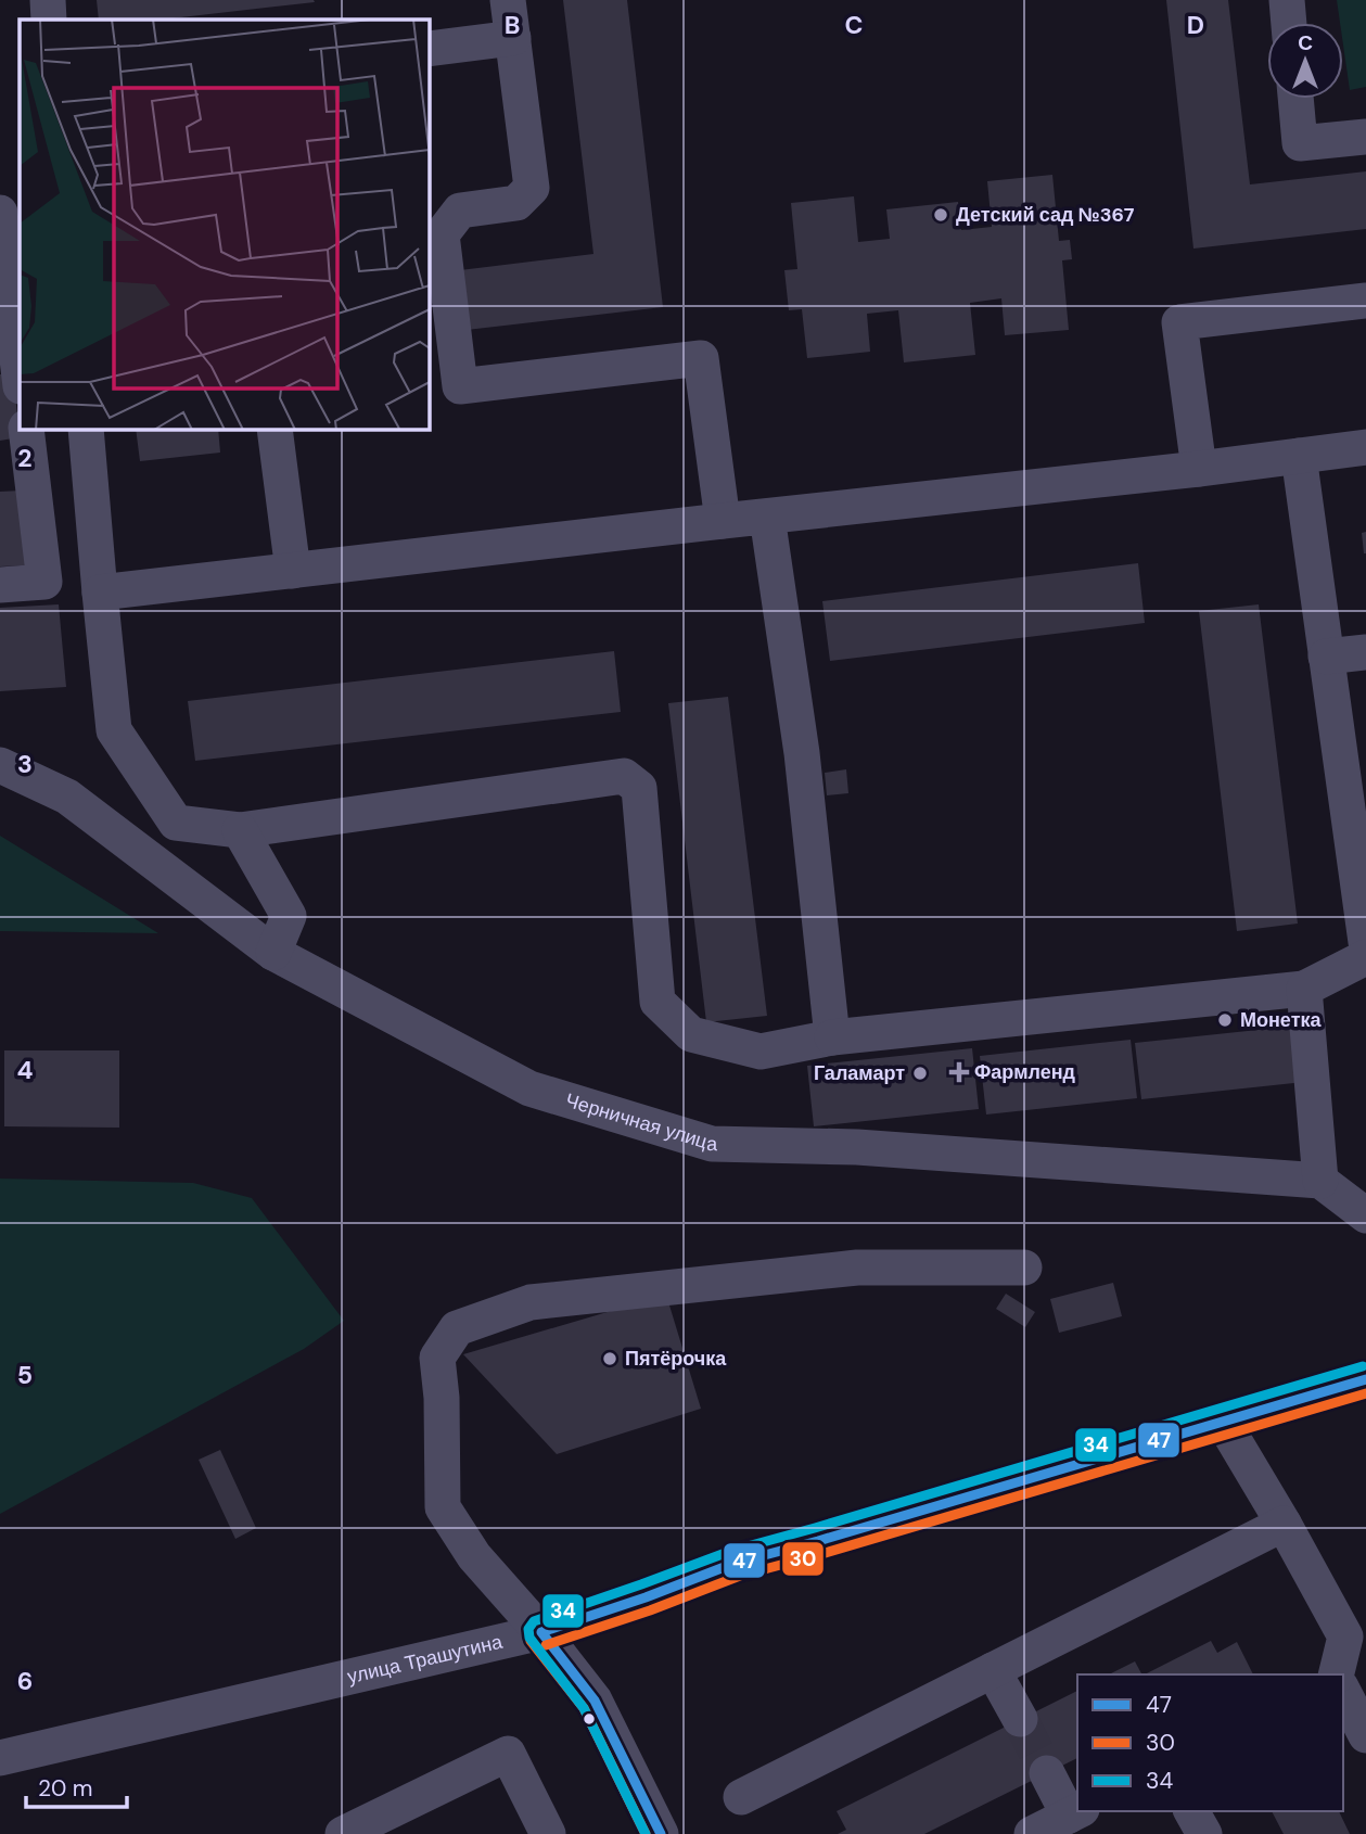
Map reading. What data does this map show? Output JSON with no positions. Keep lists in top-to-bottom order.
{
  "streets": {
    "street": ["Черничная улица", "улица Трашутина"]
  },
  "places": {
    "other": [
      "Детский сад №367",
      "Монетка",
      "Галамарт",
      "Пятёрочка"
    ],
    "health": ["Фармленд"]
  },
  "lines": ["transit line 34", "transit line 47", "transit line 30"],
  "legend": ["47", "30", "34"],
  "scale_bar": "20 m",
  "north": "top",
  "grid": {
    "columns": ["B", "C", "D"],
    "rows": [
      "2",
      "3",
      "4",
      "5",
      "6"
    ]
  }
}
